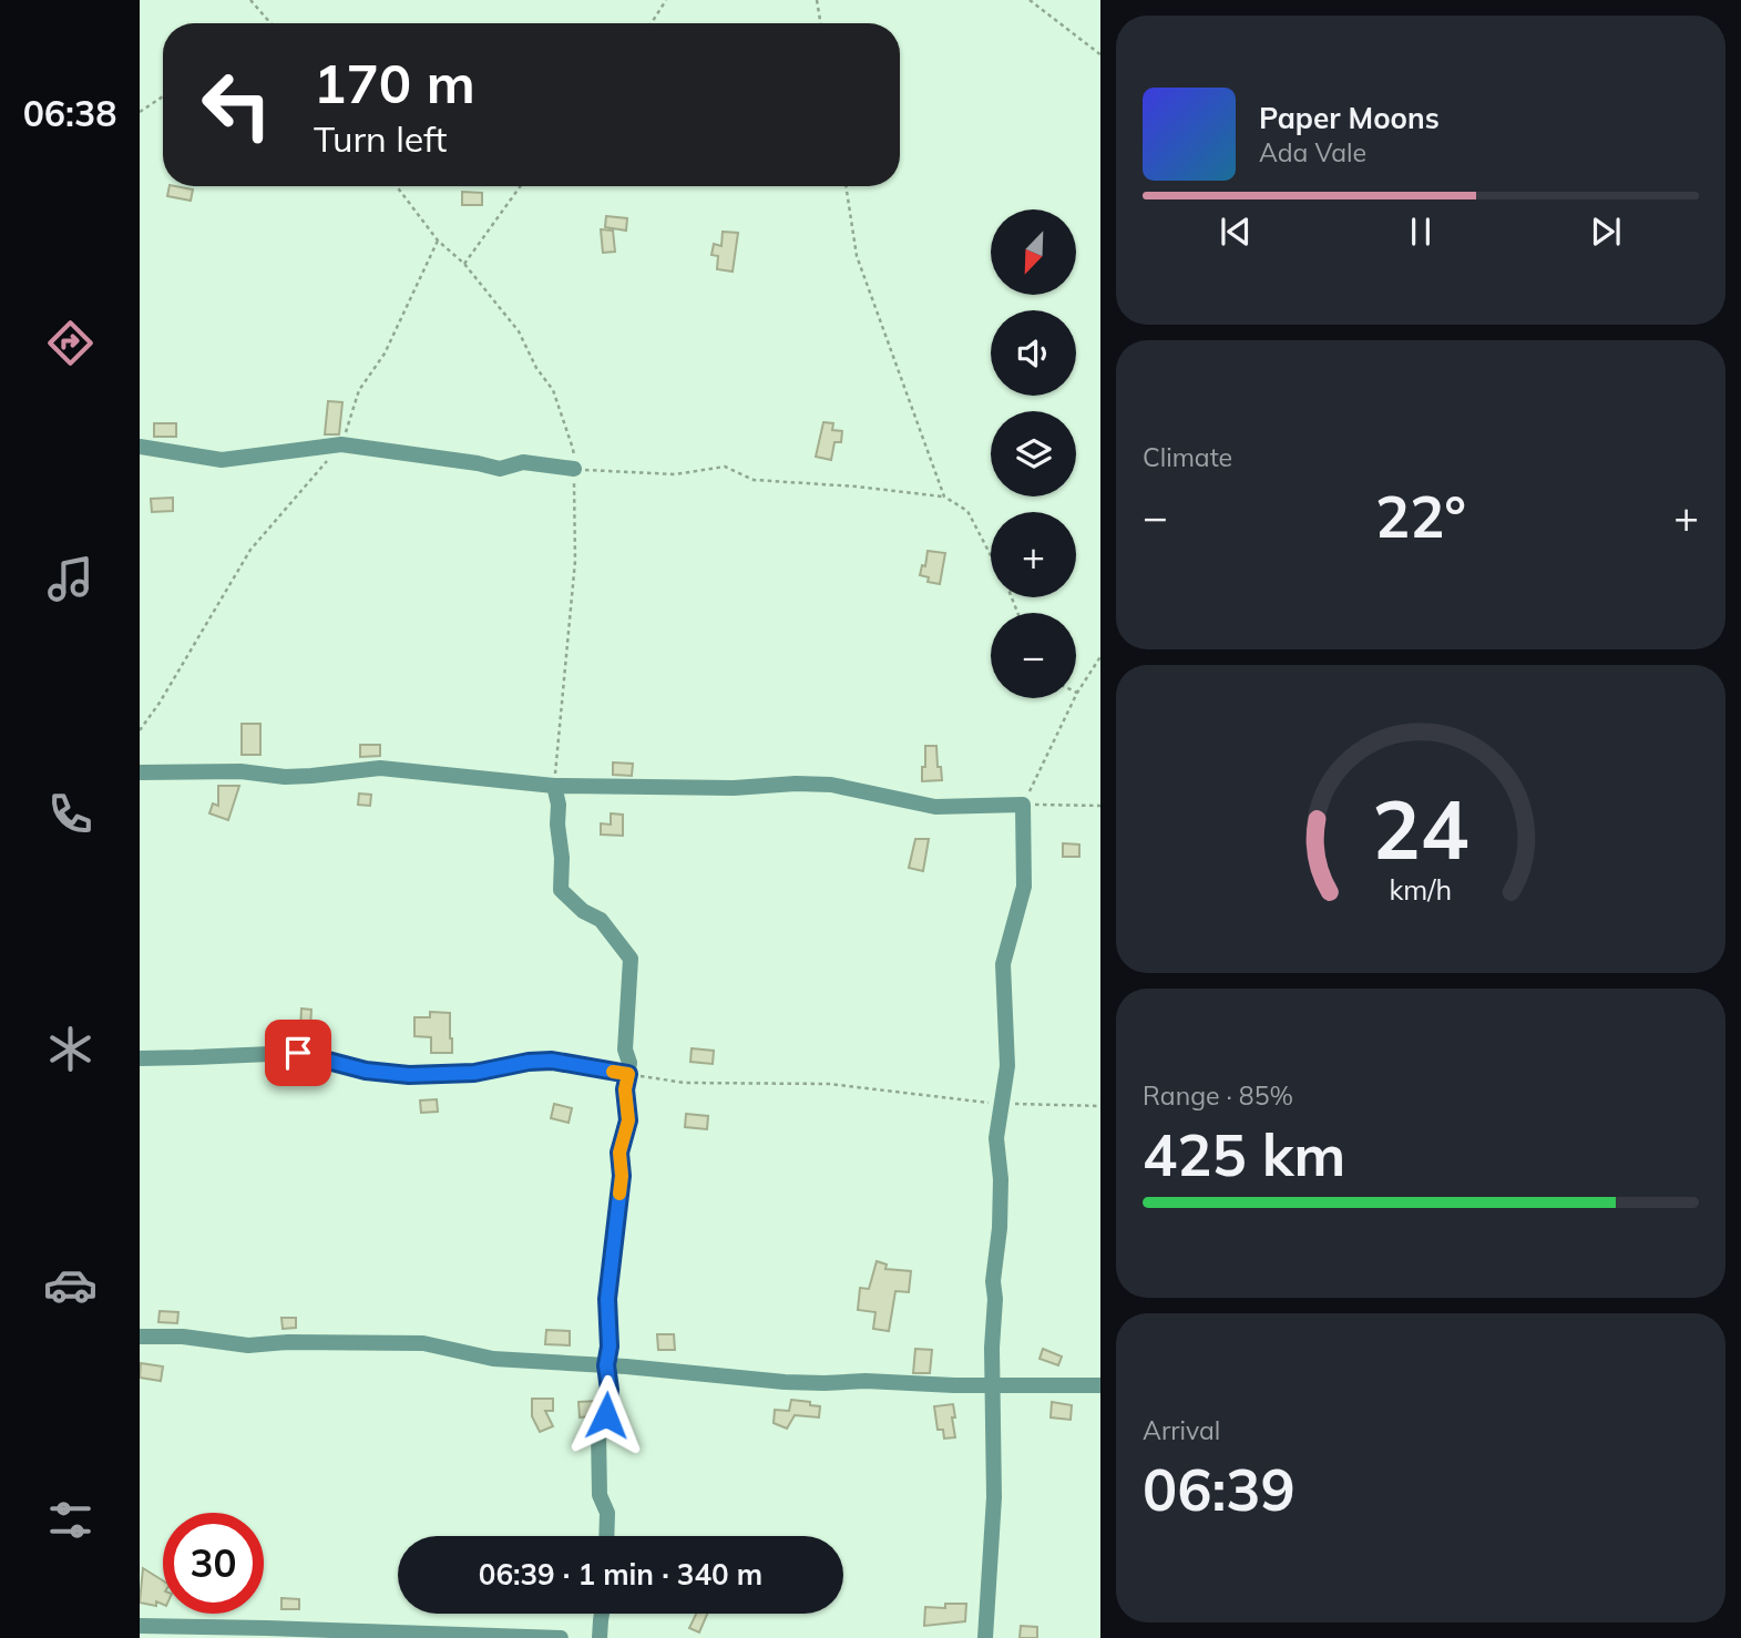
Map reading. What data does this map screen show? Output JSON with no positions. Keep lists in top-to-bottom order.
{
  "north": "bottom left",
  "page": {
    "tabs": "06:38",
    "turn": ["170 m", "Turn left"],
    "song": ["Paper Moons", "Ada Vale"],
    "map_buttons": ["+", "−"],
    "tile": [
      "Climate",
      ["Range · 85%", "425 km"],
      ["Arrival", "06:39"]
    ],
    "heat": ["−", "22°", "+"],
    "limit": "30",
    "trip": "06:39 · 1 min · 340 m",
    "gauge": ["24", "km/h"]
  }
}
